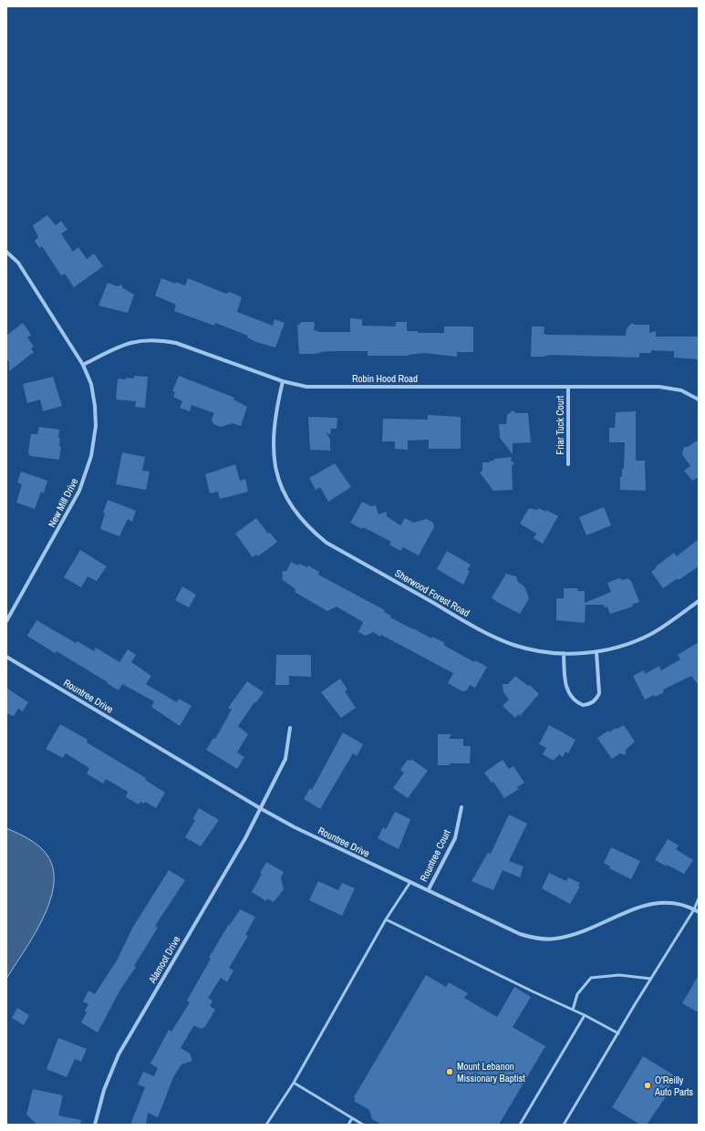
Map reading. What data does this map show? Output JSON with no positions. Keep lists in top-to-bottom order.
{
  "streets": {
    "street": [
      "Robin Hood Road",
      "Friar Tuck Court",
      "New Mill Drive",
      "Sherwood Forest Road",
      "Rountree Drive",
      "Rountree Court",
      "Alamoot Drive"
    ]
  },
  "crossings": [
    ["Robin Hood Road", "Friar Tuck Court"],
    ["Robin Hood Road", "New Mill Drive"],
    ["Robin Hood Road", "Sherwood Forest Road"],
    ["Rountree Drive", "Rountree Court"],
    ["Rountree Drive", "Alamoot Drive"]
  ],
  "places": ["Mount Lebanon Missionary Baptist", "O'Reilly Auto Parts"]
}
